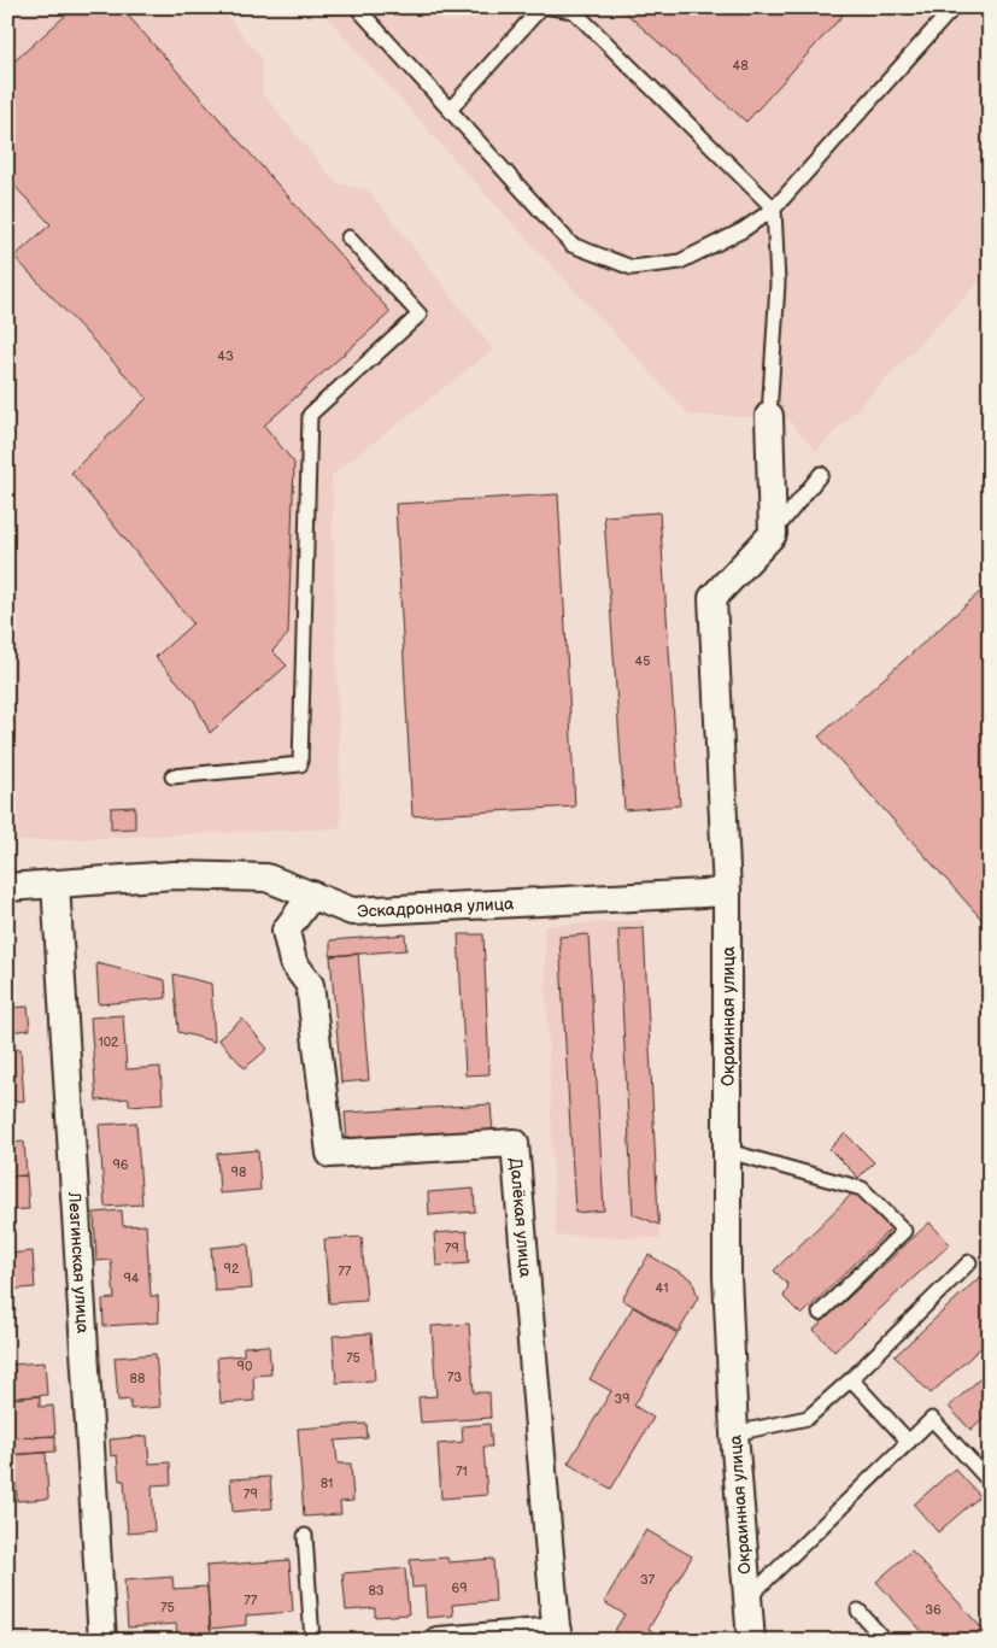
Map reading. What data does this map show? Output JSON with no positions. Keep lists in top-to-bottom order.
{
  "streets": {
    "street": [
      "Эскадронная улица",
      "Окраинная улица",
      "Далёкая улица",
      "Лезгинская улица"
    ]
  },
  "crossings": [
    ["Эскадронная улица", "Окраинная улица"],
    ["Эскадронная улица", "Далёкая улица"],
    ["Эскадронная улица", "Лезгинская улица"]
  ],
  "house_numbers": [
    "48",
    "43",
    "45",
    "102",
    "96",
    "98",
    "79",
    "92",
    "77",
    "94",
    "41",
    "75",
    "90",
    "73",
    "88",
    "39",
    "71",
    "81",
    "79",
    "37",
    "69",
    "83",
    "77",
    "75",
    "36"
  ]
}
